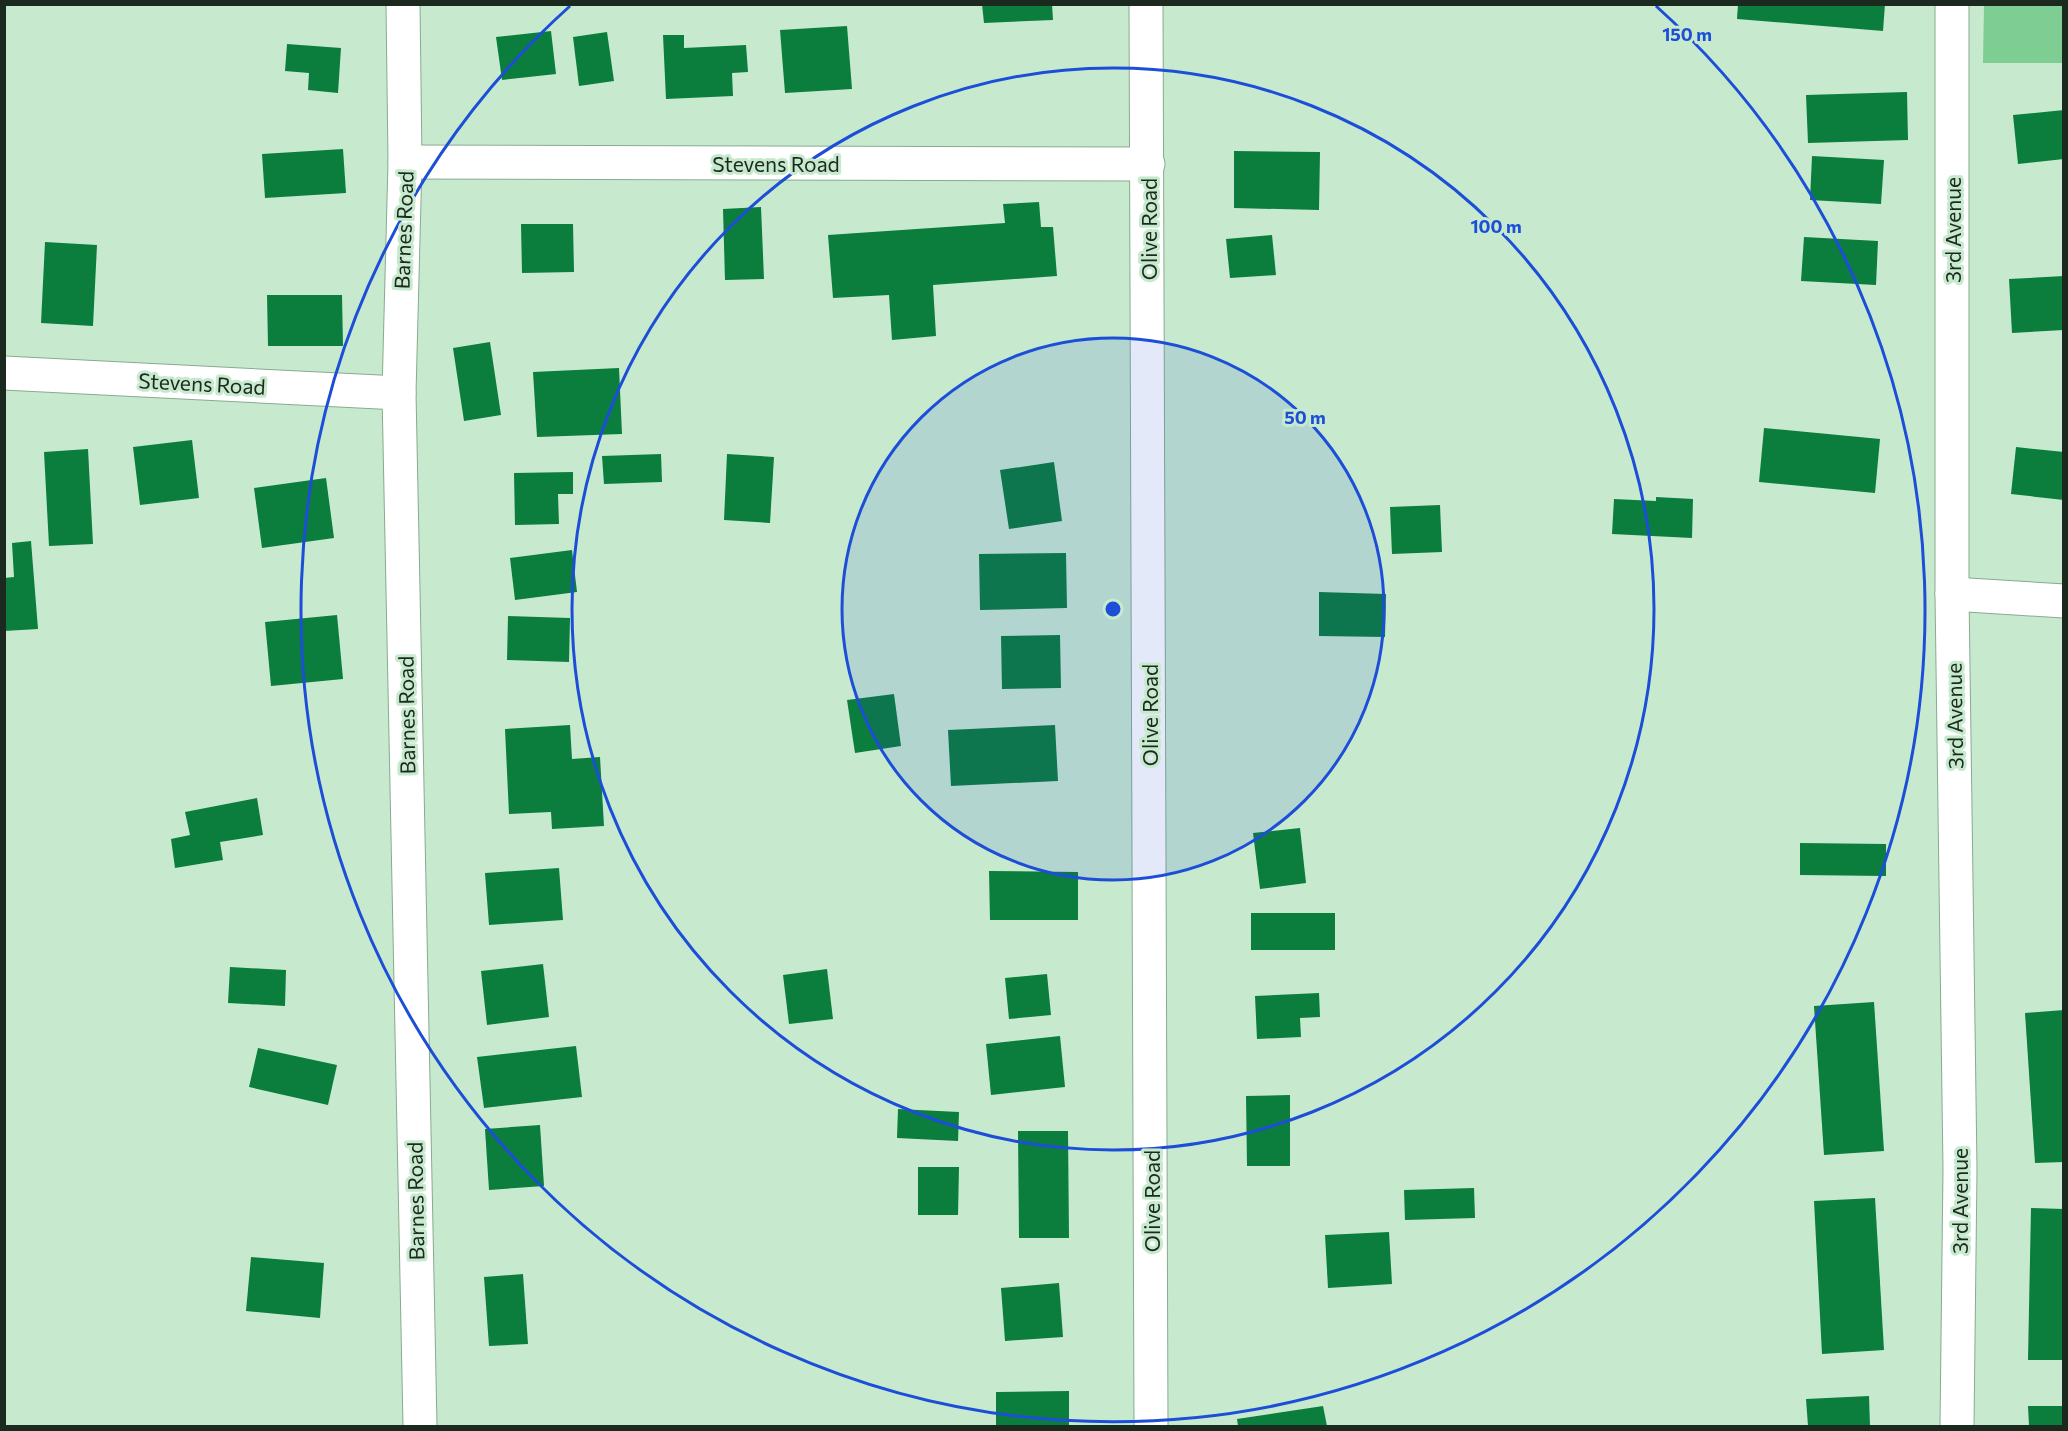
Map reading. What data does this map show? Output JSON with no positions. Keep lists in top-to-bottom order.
{
  "streets": {
    "street": [
      "Stevens Road",
      "Olive Road",
      "Barnes Road",
      "3rd Avenue"
    ]
  },
  "crossings": [
    ["Stevens Road", "Olive Road"],
    ["Stevens Road", "Barnes Road"]
  ],
  "rings": ["150 m", "100 m", "50 m"]
}
